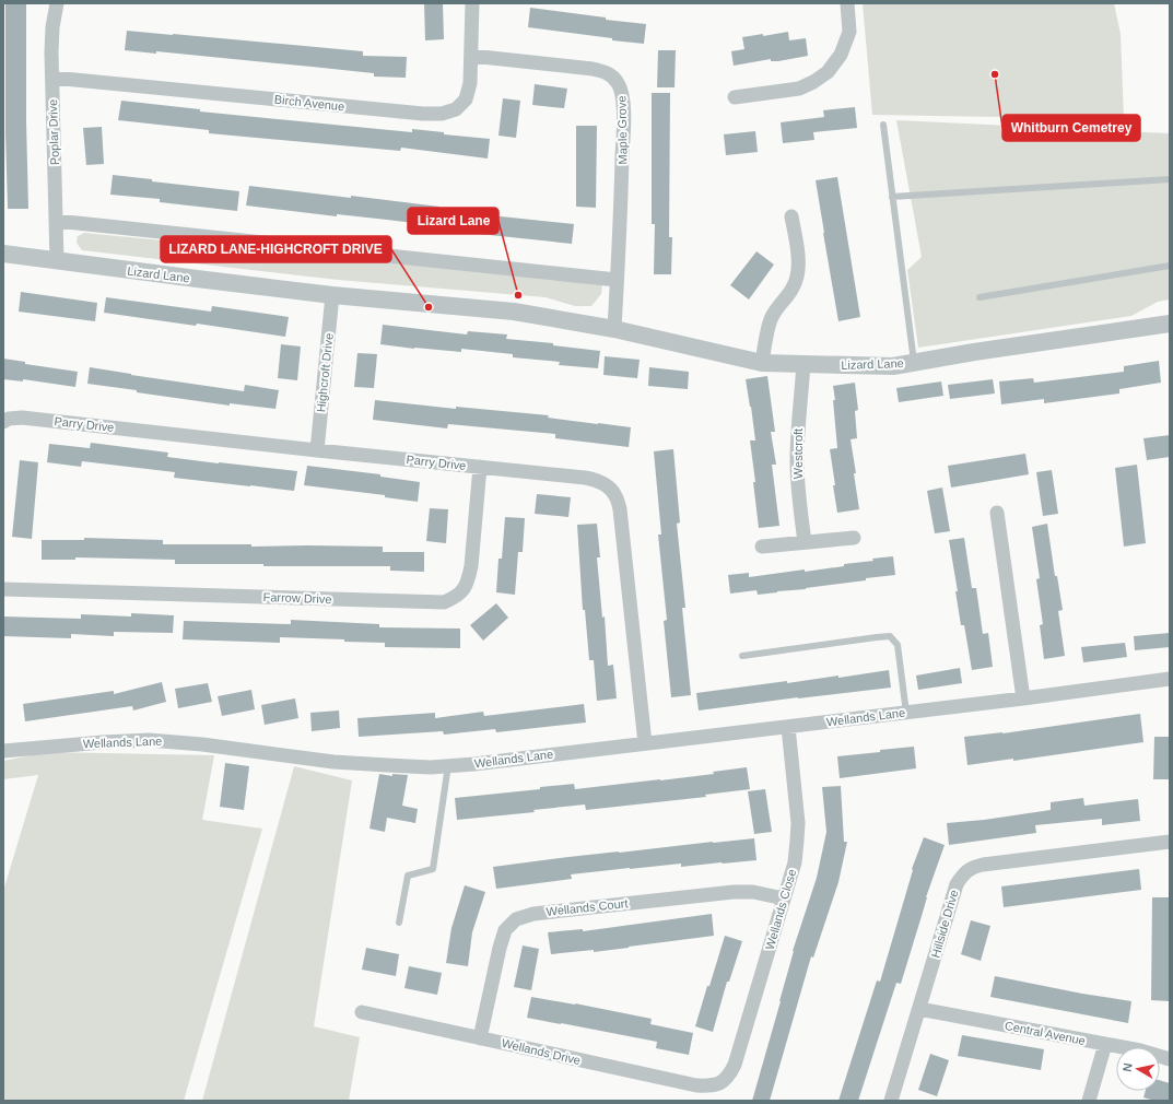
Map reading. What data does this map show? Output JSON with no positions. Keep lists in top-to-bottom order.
{
  "streets": {
    "street": [
      "Birch Avenue",
      "Maple Grove",
      "Poplar Drive",
      "Lizard Lane",
      "Highcroft Drive",
      "Parry Drive",
      "Westcroft",
      "Farrow Drive",
      "Wellands Lane",
      "Wellands Court",
      "Wellands Close",
      "Hillside Drive",
      "Central Avenue",
      "Wellands Drive"
    ]
  },
  "crossings": [
    ["Birch Avenue", "Maple Grove"],
    ["Birch Avenue", "Poplar Drive"],
    ["Maple Grove", "Lizard Lane"],
    ["Poplar Drive", "Lizard Lane"],
    ["Lizard Lane", "Highcroft Drive"],
    ["Lizard Lane", "Westcroft"],
    ["Highcroft Drive", "Parry Drive"],
    ["Parry Drive", "Farrow Drive"],
    ["Parry Drive", "Wellands Lane"],
    ["Wellands Lane", "Wellands Close"],
    ["Wellands Court", "Wellands Close"],
    ["Wellands Court", "Wellands Drive"],
    ["Wellands Close", "Wellands Drive"],
    ["Hillside Drive", "Central Avenue"]
  ],
  "places": ["Whitburn Cemetrey", "Lizard Lane", "LIZARD LANE-HIGHCROFT DRIVE"],
  "north": "left"
}
